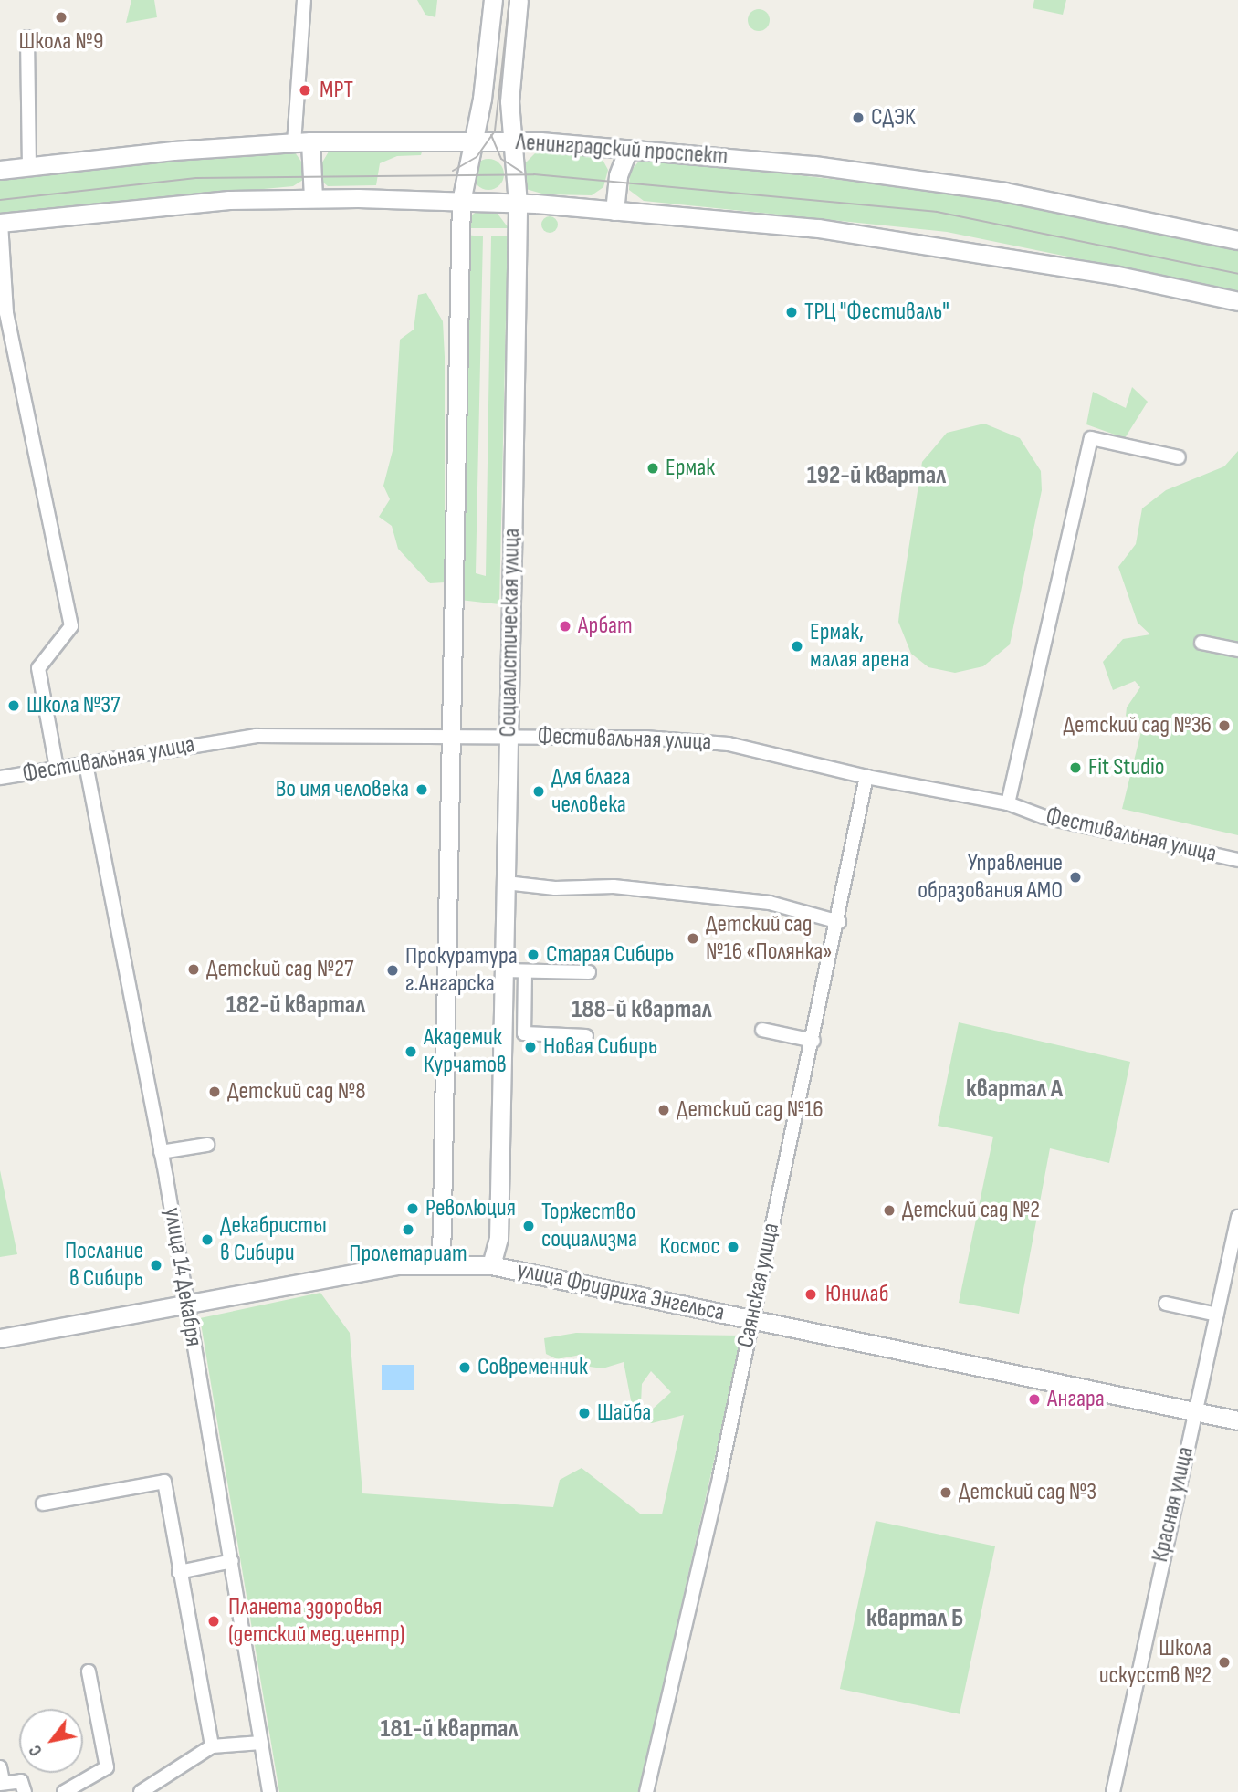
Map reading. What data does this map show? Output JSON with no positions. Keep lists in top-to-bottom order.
{
  "streets": {
    "street": [
      "Ленинградский проспект",
      "Социалистическая улица",
      "Фестивальная улица",
      "улица 14 Декабря",
      "Саянская улица",
      "улица Фридриха Энгельса",
      "Красная улица"
    ]
  },
  "crossings": [
    ["Ленинградский проспект", "Социалистическая улица"],
    ["Социалистическая улица", "Фестивальная улица"],
    ["Социалистическая улица", "улица Фридриха Энгельса"],
    ["Фестивальная улица", "улица 14 Декабря"],
    ["Фестивальная улица", "Саянская улица"],
    ["улица 14 Декабря", "улица Фридриха Энгельса"],
    ["Саянская улица", "улица Фридриха Энгельса"],
    ["улица Фридриха Энгельса", "Красная улица"]
  ],
  "districts": [
    "192-й квартал",
    "182-й квартал",
    "188-й квартал",
    "квартал А",
    "квартал Б",
    "181-й квартал"
  ],
  "places": [
    "Школа №9",
    "МРТ",
    "СДЭК",
    "ТРЦ \"Фестиваль\"",
    "Ермак",
    "Арбат",
    "Ермак, малая арена",
    "Школа №37",
    "Детский сад №36",
    "Fit Studio",
    "Во имя человека",
    "Для блага человека",
    "Управление образования АМО",
    "Детский сад №16 «Полянка»",
    "Старая Сибирь",
    "Детский сад №27",
    "Прокуратура г.Ангарска",
    "Новая Сибирь",
    "Академик Курчатов",
    "Детский сад №8",
    "Детский сад №16",
    "Революция",
    "Детский сад №2",
    "Торжество социализма",
    "Пролетариат",
    "Декабристы в Сибири",
    "Космос",
    "Послание в Сибирь",
    "Юнилаб",
    "Современник",
    "Ангара",
    "Шайба",
    "Детский сад №3",
    "Планета здоровья (детский мед.центр)",
    "Школа искусств №2"
  ],
  "north": "bottom left"
}
